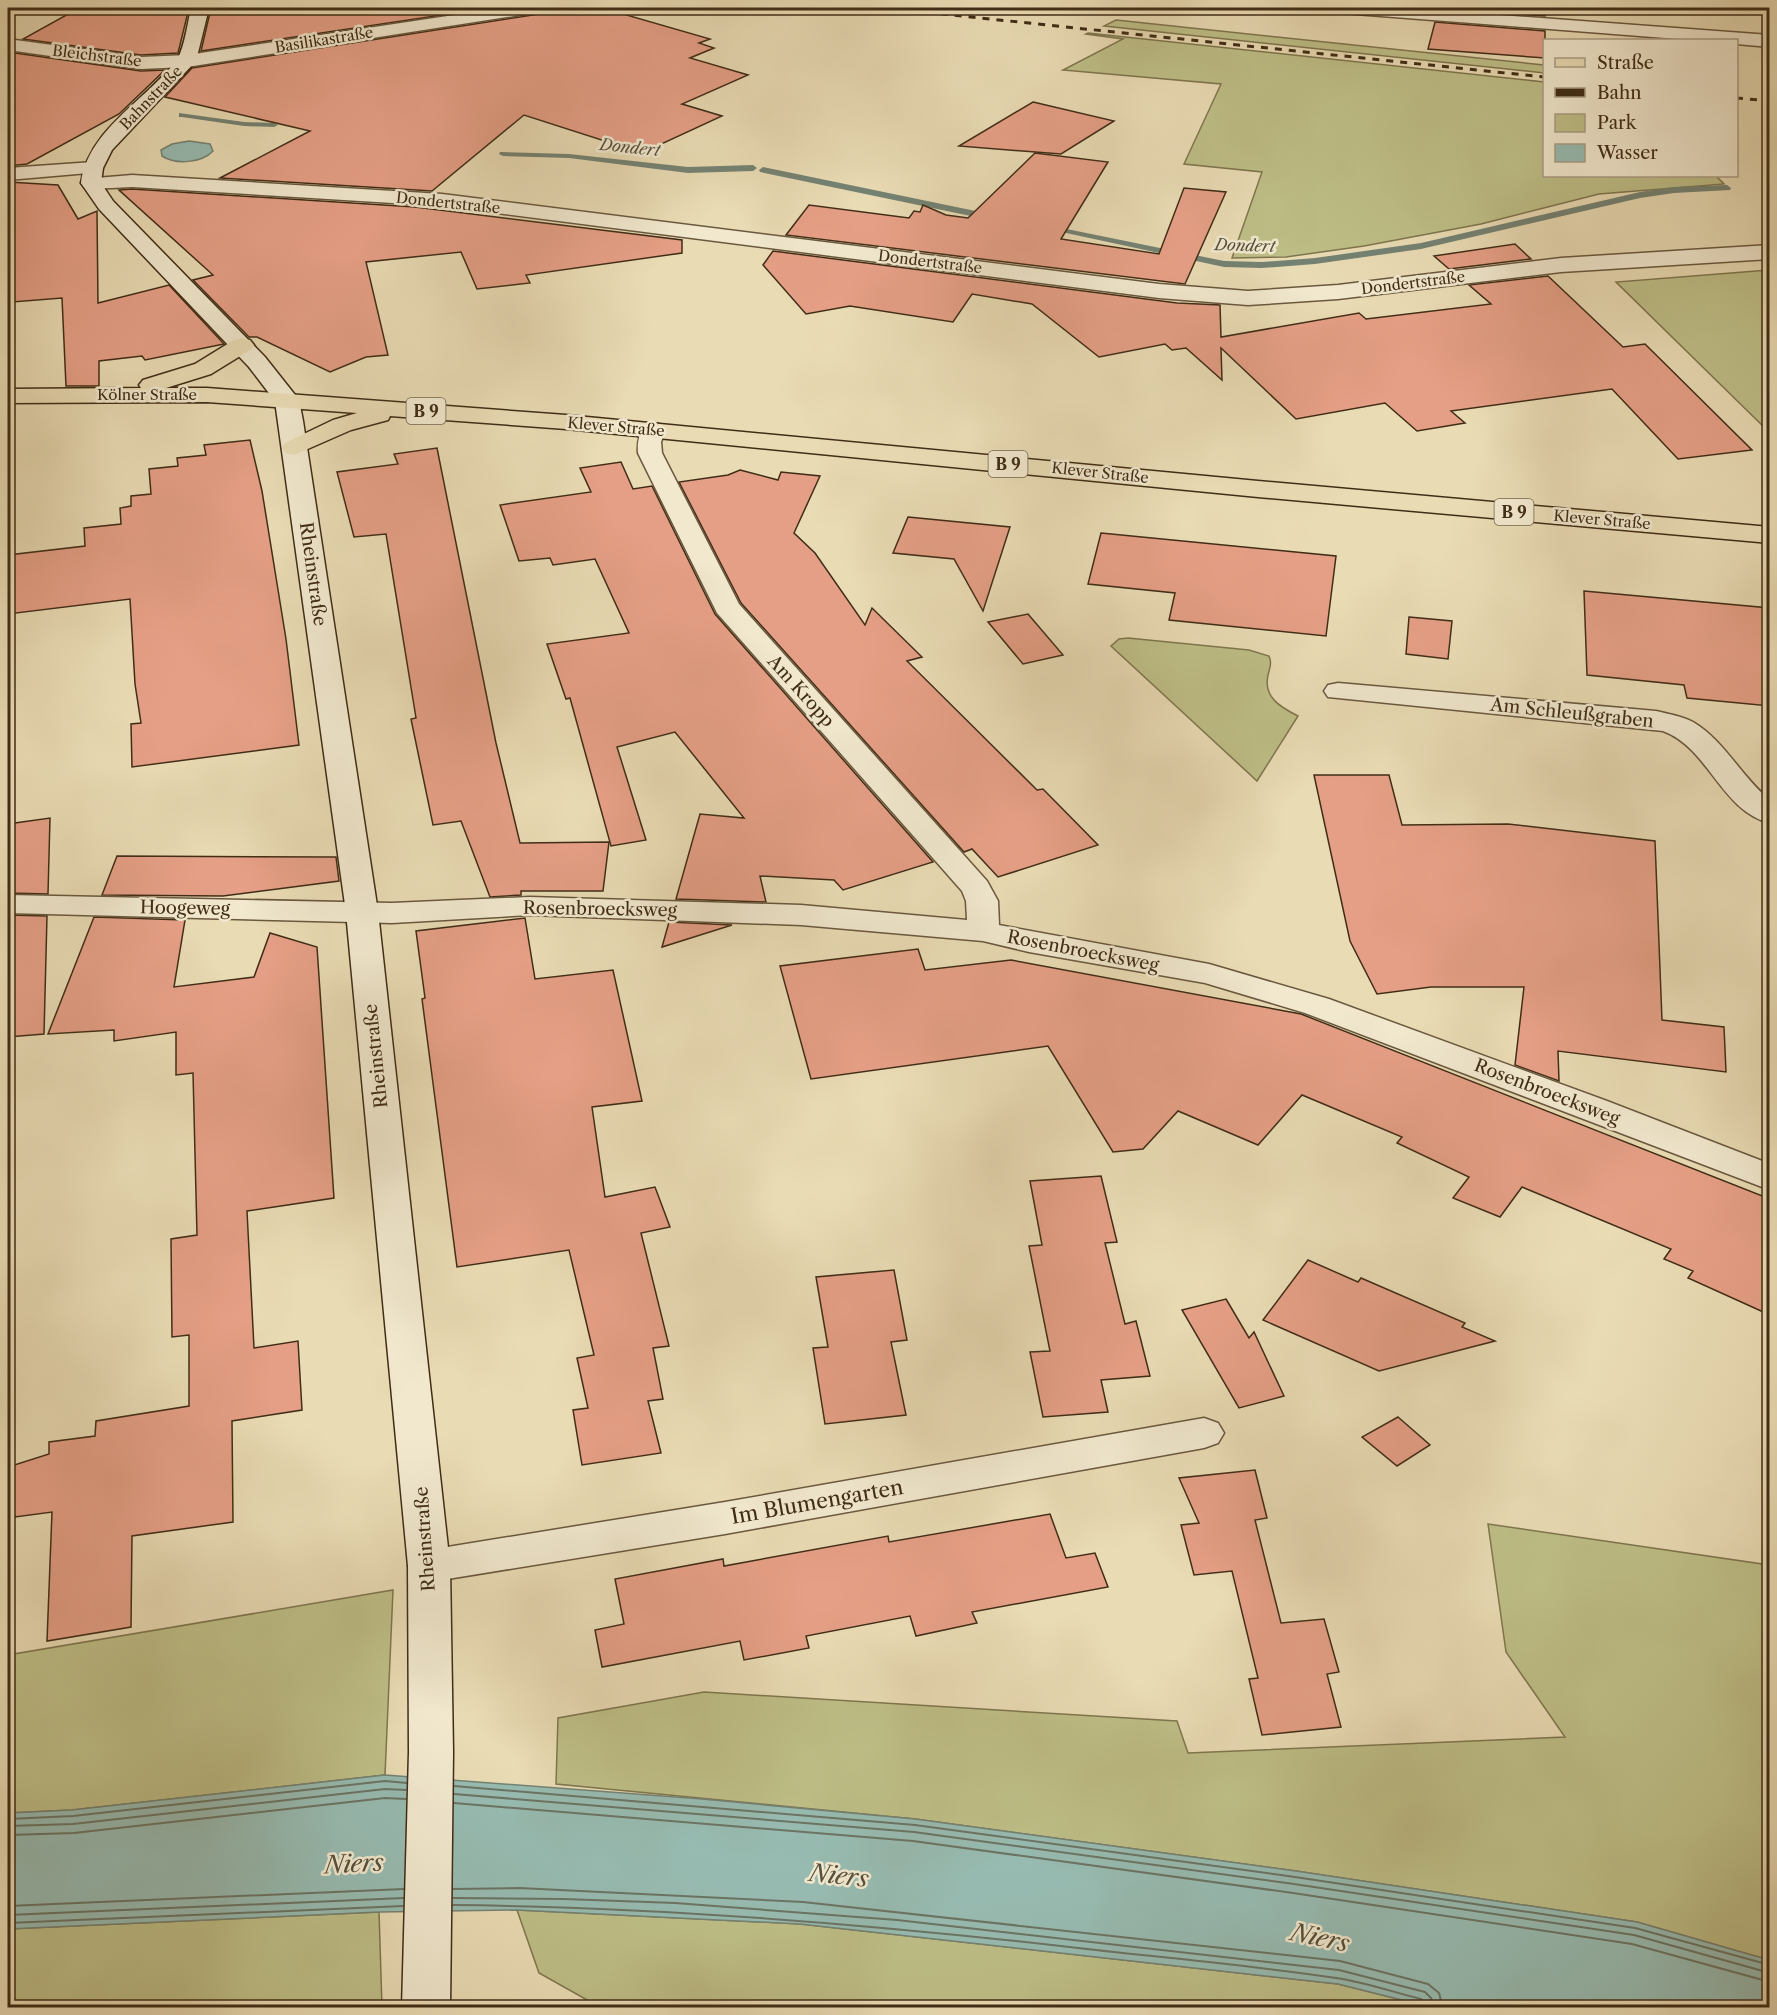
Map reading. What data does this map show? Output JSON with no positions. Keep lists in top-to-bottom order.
{
  "streets": {
    "main road": ["Kölner Straße", "B 9", "Klever Straße"],
    "street": [
      "Basilikastraße",
      "Bleichstraße",
      "Bahnstraße",
      "Dondertstraße",
      "Rheinstraße",
      "Am Kropp",
      "Am Schleußgraben",
      "Hoogeweg",
      "Rosenbroecksweg",
      "Im Blumengarten"
    ]
  },
  "crossings": [
    ["Basilikastraße", "Bleichstraße"],
    ["Basilikastraße", "Bahnstraße"],
    ["Bleichstraße", "Bahnstraße"],
    ["Bahnstraße", "Dondertstraße"],
    ["Kölner Straße", "Klever Straße"],
    ["Kölner Straße", "Rheinstraße"],
    ["Klever Straße", "Rheinstraße"],
    ["Klever Straße", "Am Kropp"],
    ["Rheinstraße", "Hoogeweg"],
    ["Rheinstraße", "Rosenbroecksweg"],
    ["Rheinstraße", "Im Blumengarten"],
    ["Am Kropp", "Rosenbroecksweg"],
    ["Hoogeweg", "Rosenbroecksweg"]
  ],
  "water": ["Dondert", "Niers"],
  "legend": [
    "Straße",
    "Bahn",
    "Park",
    "Wasser"
  ]
}
